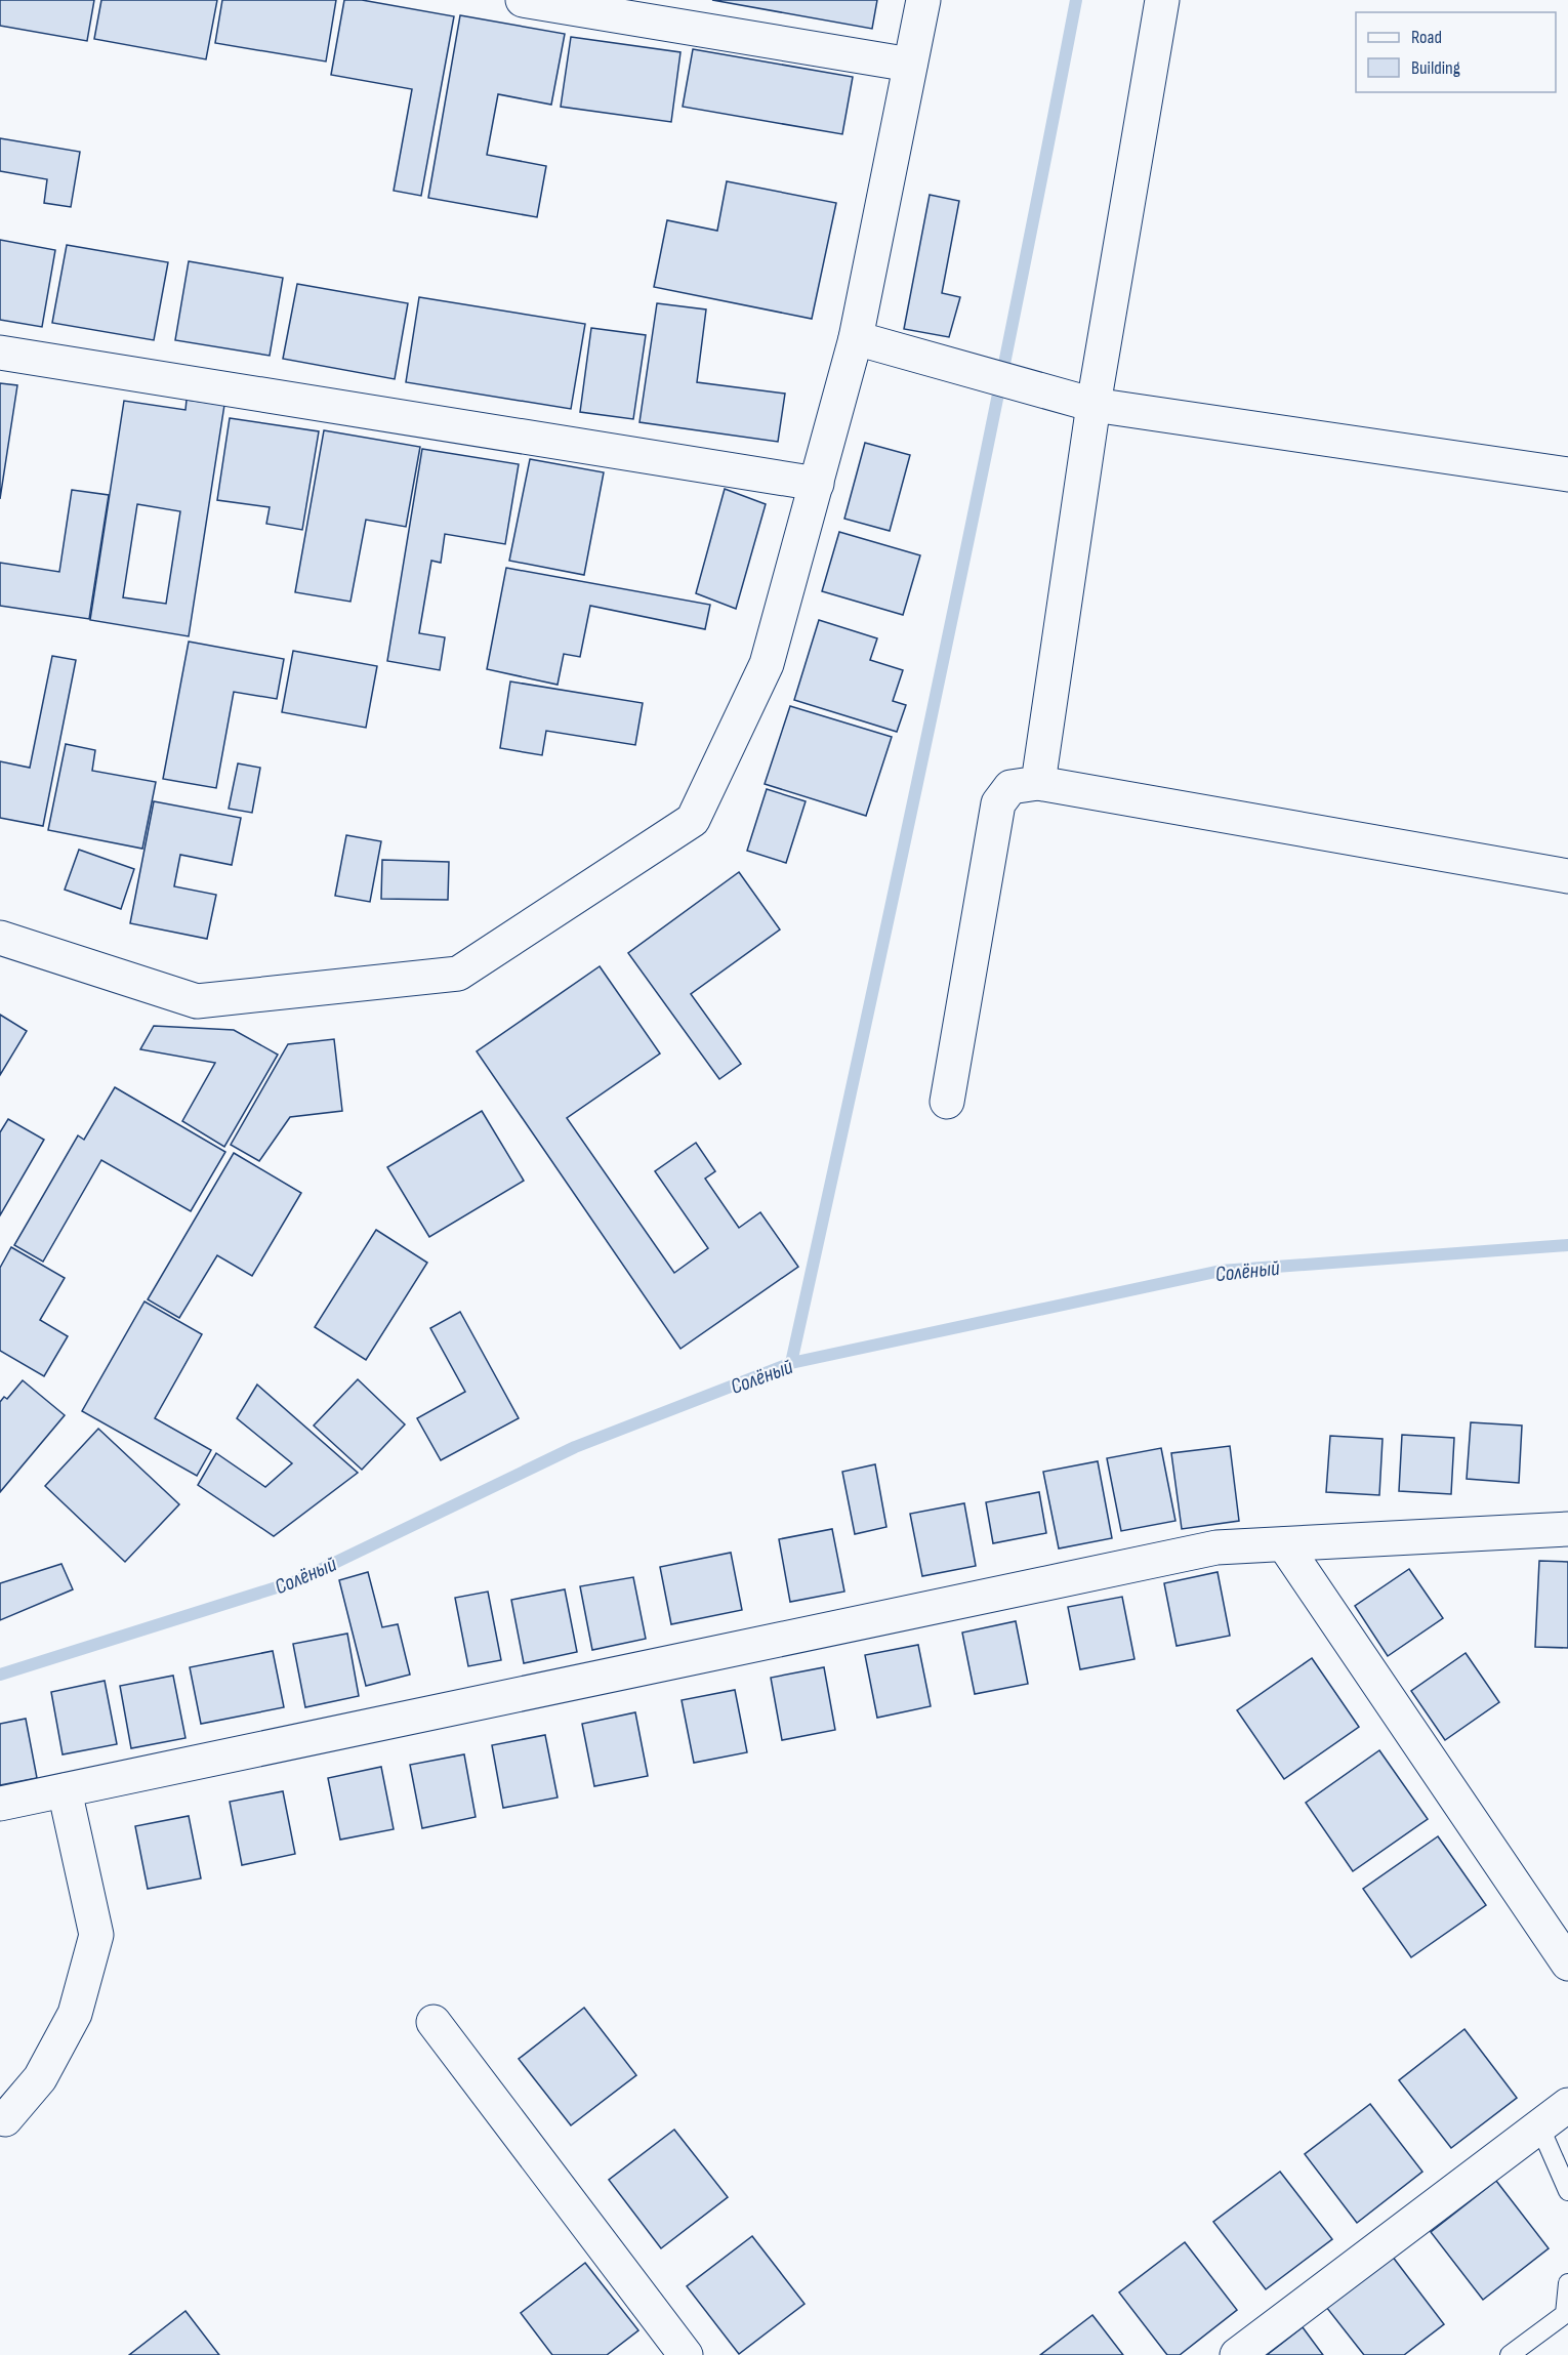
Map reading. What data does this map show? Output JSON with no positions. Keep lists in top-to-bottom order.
{
  "water": ["Солёный"],
  "legend": ["Road", "Building"]
}
